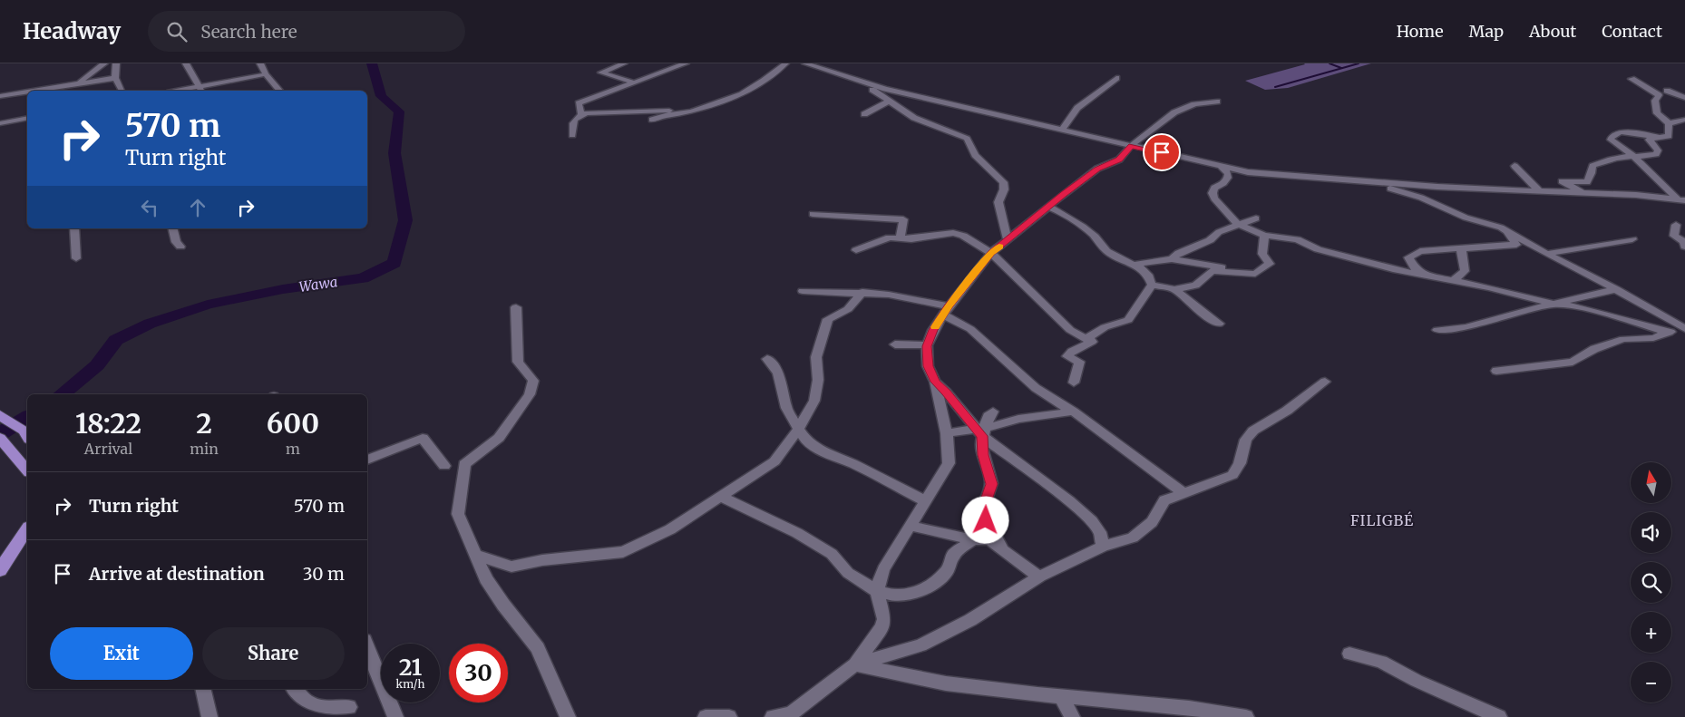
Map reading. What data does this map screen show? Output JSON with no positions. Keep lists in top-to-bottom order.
{
  "districts": ["FILIGBÉ"],
  "water": ["Wawa"],
  "north": "top",
  "page": {
    "header": "Headway",
    "search": "Search here",
    "nav": [
      "Home",
      "Map",
      "About",
      "Contact"
    ],
    "turn": ["570 m", "Turn right"],
    "eta": [
      "18:22",
      "Arrival",
      "2",
      "min",
      "600",
      "m"
    ],
    "map_buttons": ["+", "−"],
    "list": [
      {
        "name": "Turn right",
        "value": "570 m"
      },
      {
        "name": "Arrive at destination",
        "value": "30 m"
      }
    ],
    "buttons": ["Exit", "Share"],
    "speed": "21 km/h",
    "limit": "30"
  }
}
